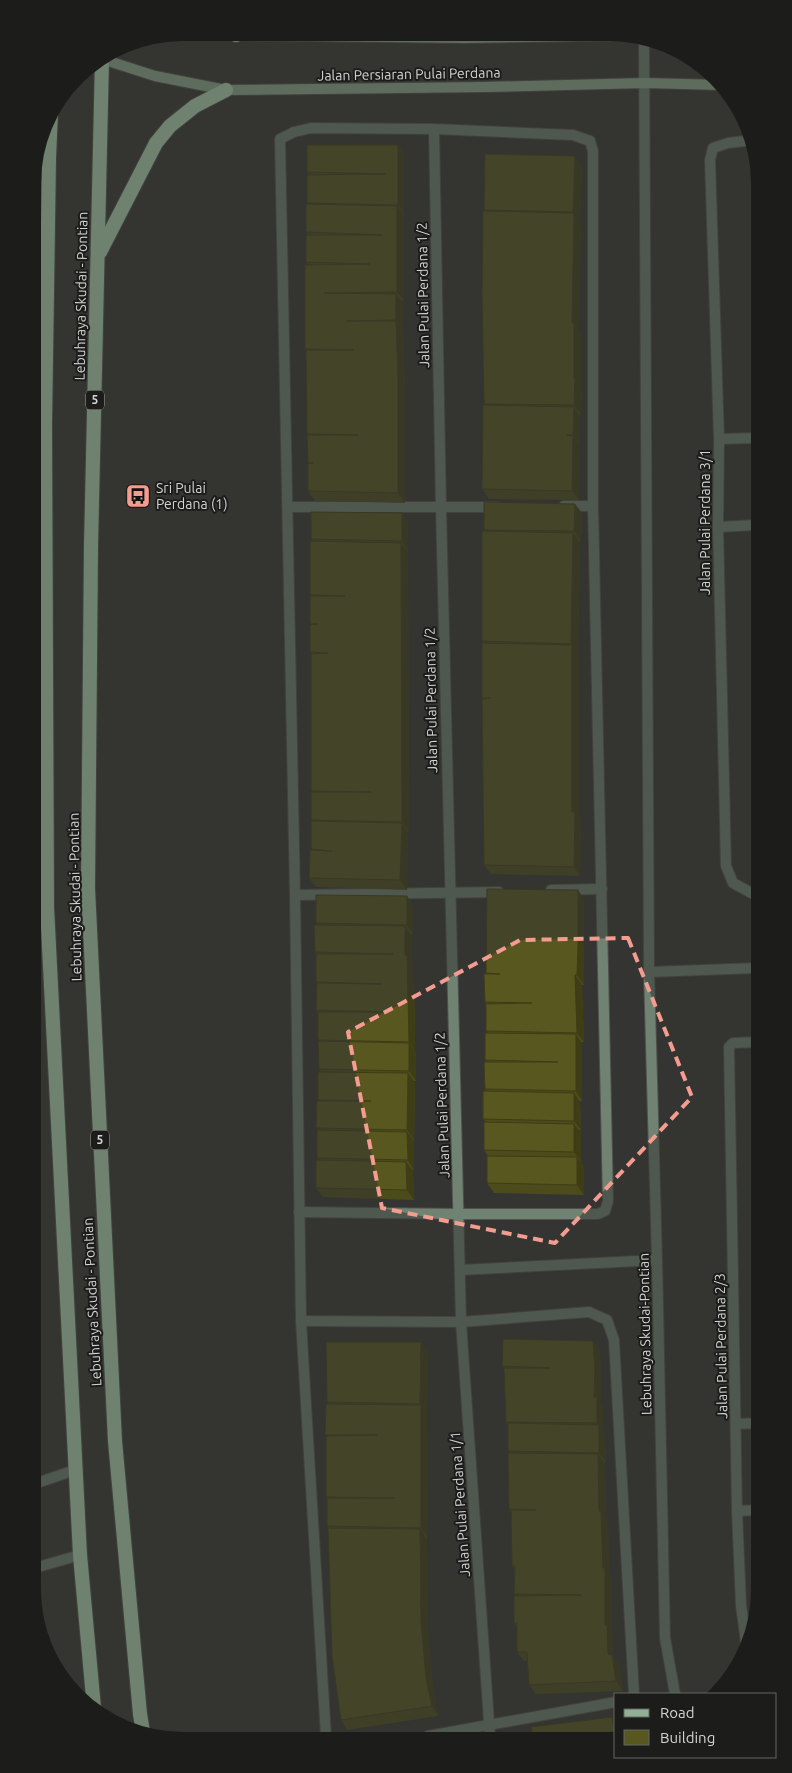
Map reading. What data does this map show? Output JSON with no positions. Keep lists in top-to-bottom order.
{
  "streets": {
    "highway": ["Lebuhraya Skudai - Pontian", "5"],
    "main road": ["Jalan Persiaran Pulai Perdana"],
    "street": [
      "Jalan Pulai Perdana 1/2",
      "Jalan Pulai Perdana 3/1",
      "Lebuhraya Skudai-Pontian",
      "Jalan Pulai Perdana 2/3",
      "Jalan Pulai Perdana 1/1"
    ]
  },
  "crossings": [
    ["Jalan Persiaran Pulai Perdana", "Lebuhraya Skudai-Pontian"],
    ["Jalan Pulai Perdana 1/2", "Jalan Pulai Perdana 1/1"]
  ],
  "places": {
    "bus stop": ["Sri Pulai Perdana (1)"]
  },
  "legend": ["Road", "Building"]
}
